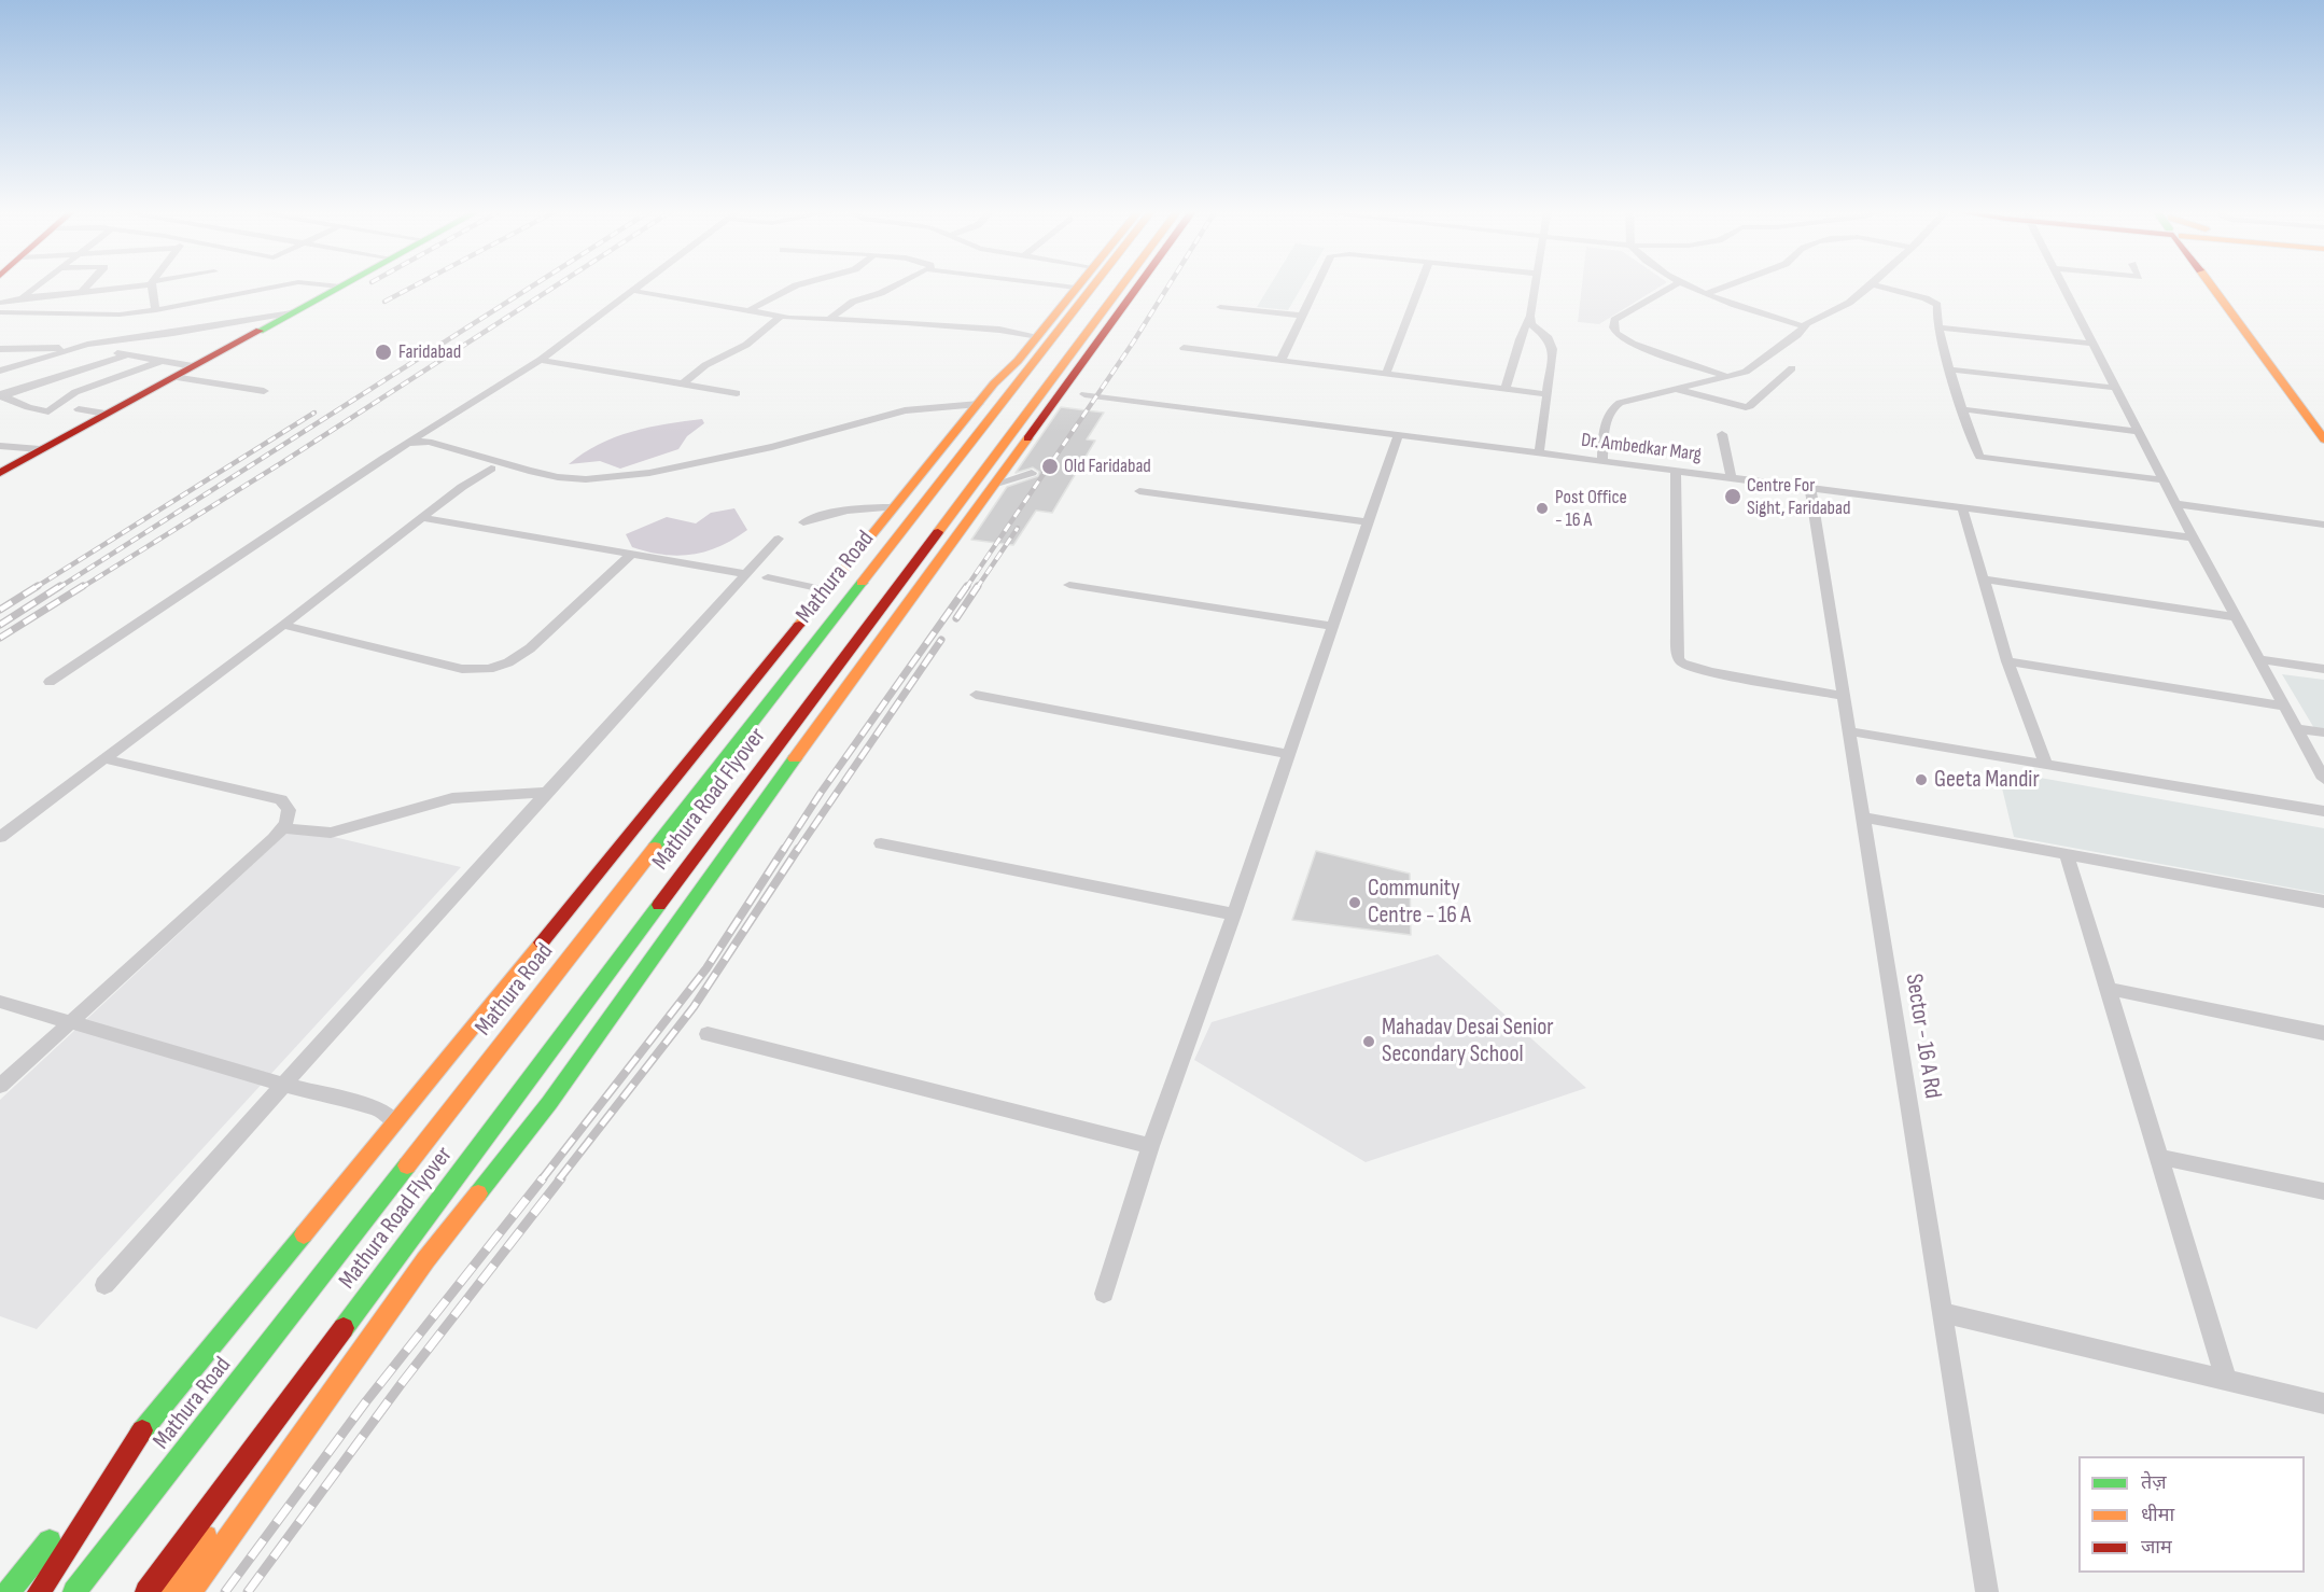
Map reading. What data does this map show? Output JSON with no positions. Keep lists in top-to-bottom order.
{
  "streets": {
    "main road": ["Mathura Road", "Mathura Road Flyover"],
    "street": ["Dr. Ambedkar Marg", "Sector - 16 A Rd"]
  },
  "crossings": [
    ["Dr. Ambedkar Marg", "Sector - 16 A Rd"]
  ],
  "places": [
    "Faridabad",
    "Old Faridabad",
    "Centre For Sight, Faridabad",
    "Post Office - 16 A",
    "Geeta Mandir",
    "Community Centre - 16 A",
    "Mahadav Desai Senior Secondary School"
  ],
  "legend": ["तेज़", "धीमा", "जाम"]
}
